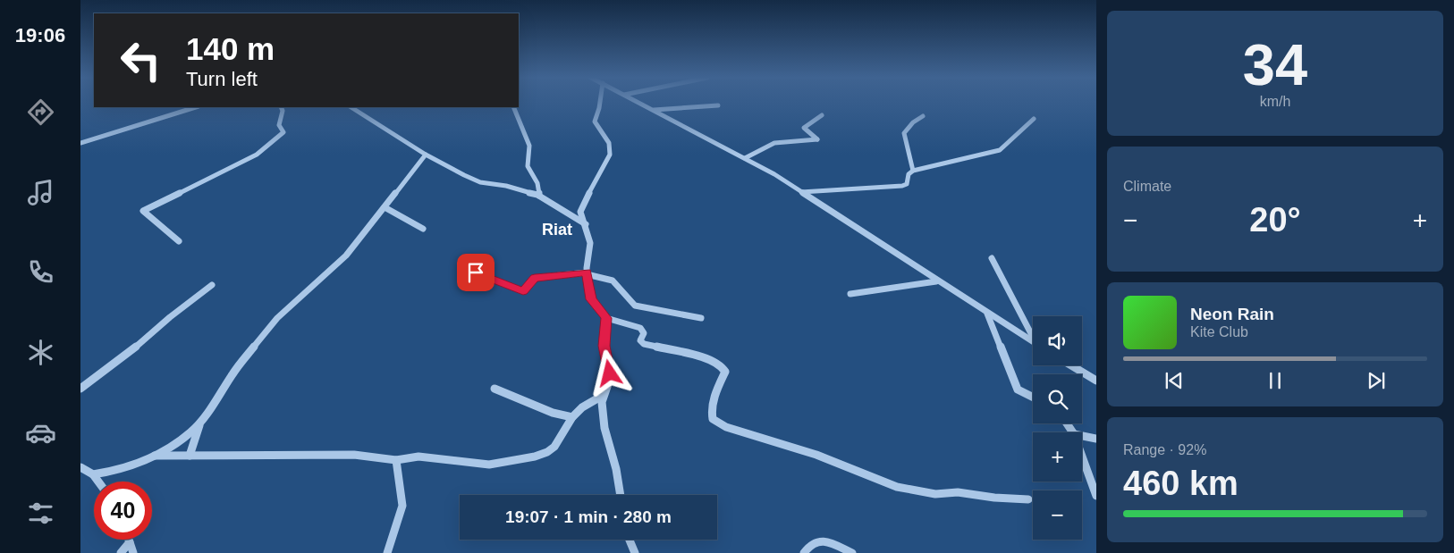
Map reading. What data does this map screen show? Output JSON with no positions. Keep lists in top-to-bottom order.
{
  "districts": ["Riat"],
  "page": {
    "tabs": "19:06",
    "tile": [
      ["34", "km/h"],
      "Climate",
      ["Range · 92%", "460 km"]
    ],
    "turn": ["140 m", "Turn left"],
    "heat": ["−", "20°", "+"],
    "song": ["Neon Rain", "Kite Club"],
    "map_buttons": ["+", "−"],
    "limit": "40",
    "trip": "19:07 · 1 min · 280 m"
  }
}
